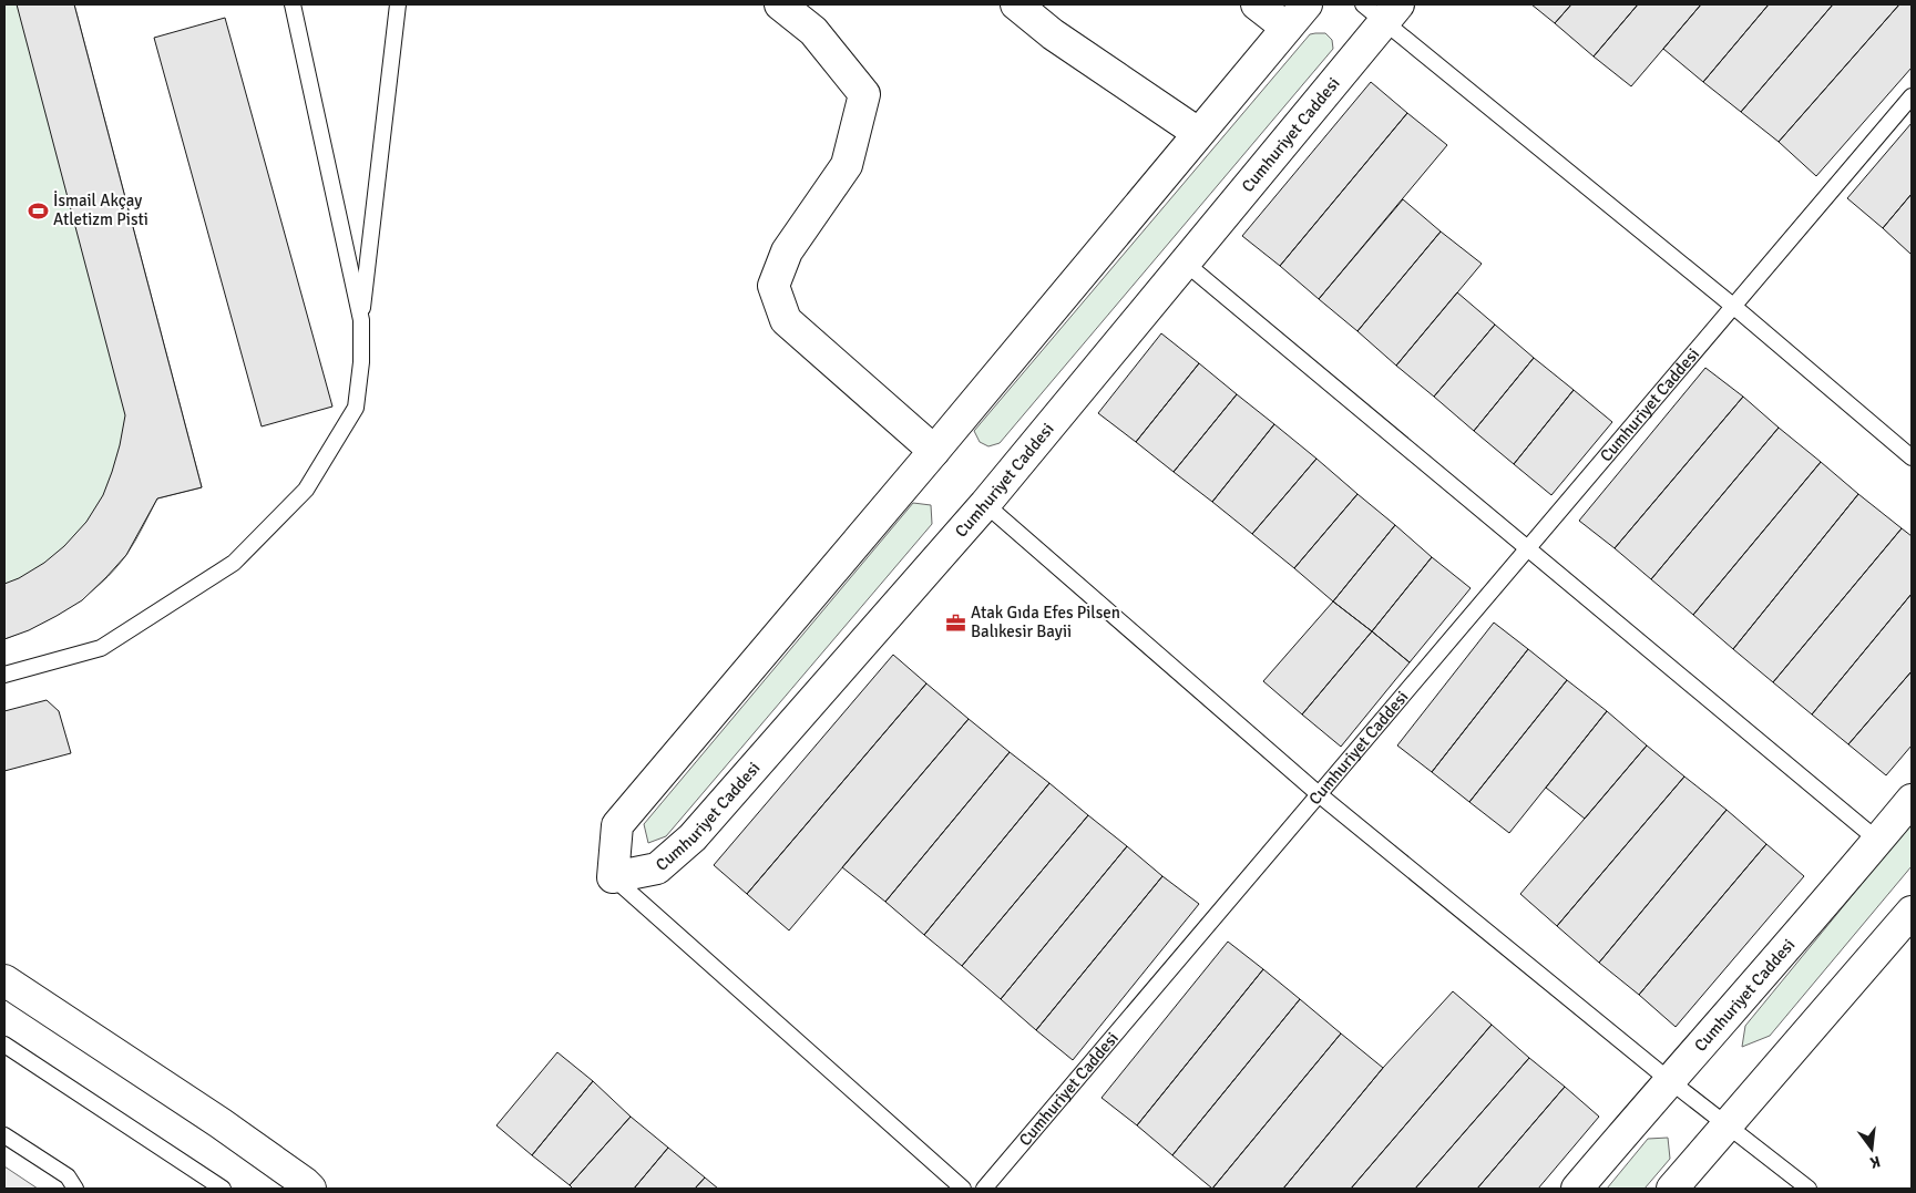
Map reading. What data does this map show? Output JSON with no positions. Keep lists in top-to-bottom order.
{
  "streets": {
    "street": ["Cumhuriyet Caddesi"]
  },
  "places": {
    "sports": ["İsmail Akçay Atletizm Pisti"],
    "office": ["Atak Gıda Efes Pilsen Balıkesir Bayii"]
  },
  "north": "bottom"
}
